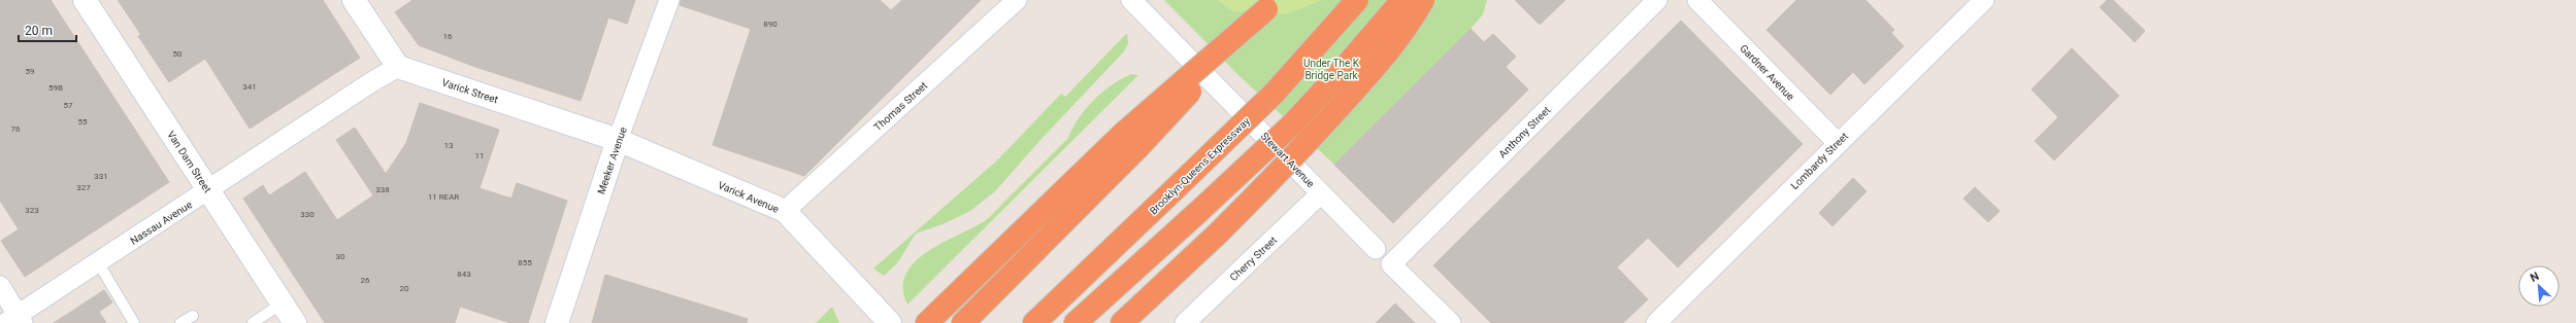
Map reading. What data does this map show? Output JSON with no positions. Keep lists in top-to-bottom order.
{
  "streets": {
    "highway": ["Brooklyn-Queens Expressway"],
    "main road": [
      "Varick Street",
      "Meeker Avenue",
      "Van Dam Street",
      "Varick Avenue"
    ],
    "street": [
      "Gardner Avenue",
      "Thomas Street",
      "Anthony Street",
      "Stewart Avenue",
      "Lombardy Street",
      "Nassau Avenue",
      "Cherry Street"
    ]
  },
  "crossings": [
    ["Gardner Avenue", "Lombardy Street"],
    ["Varick Street", "Meeker Avenue"],
    ["Varick Street", "Varick Avenue"],
    ["Varick Street", "Nassau Avenue"],
    ["Thomas Street", "Varick Avenue"],
    ["Stewart Avenue", "Cherry Street"],
    ["Meeker Avenue", "Varick Avenue"],
    ["Van Dam Street", "Nassau Avenue"]
  ],
  "parks": ["Under The K Bridge Park"],
  "house_numbers": [
    "890",
    "16",
    "50",
    "59",
    "341",
    "59B",
    "57",
    "55",
    "76",
    "13",
    "11",
    "331",
    "327",
    "338",
    "11 REAR",
    "323",
    "330",
    "30",
    "855",
    "843",
    "26",
    "20"
  ],
  "scale_bar": "20 m",
  "north": "top left"
}
